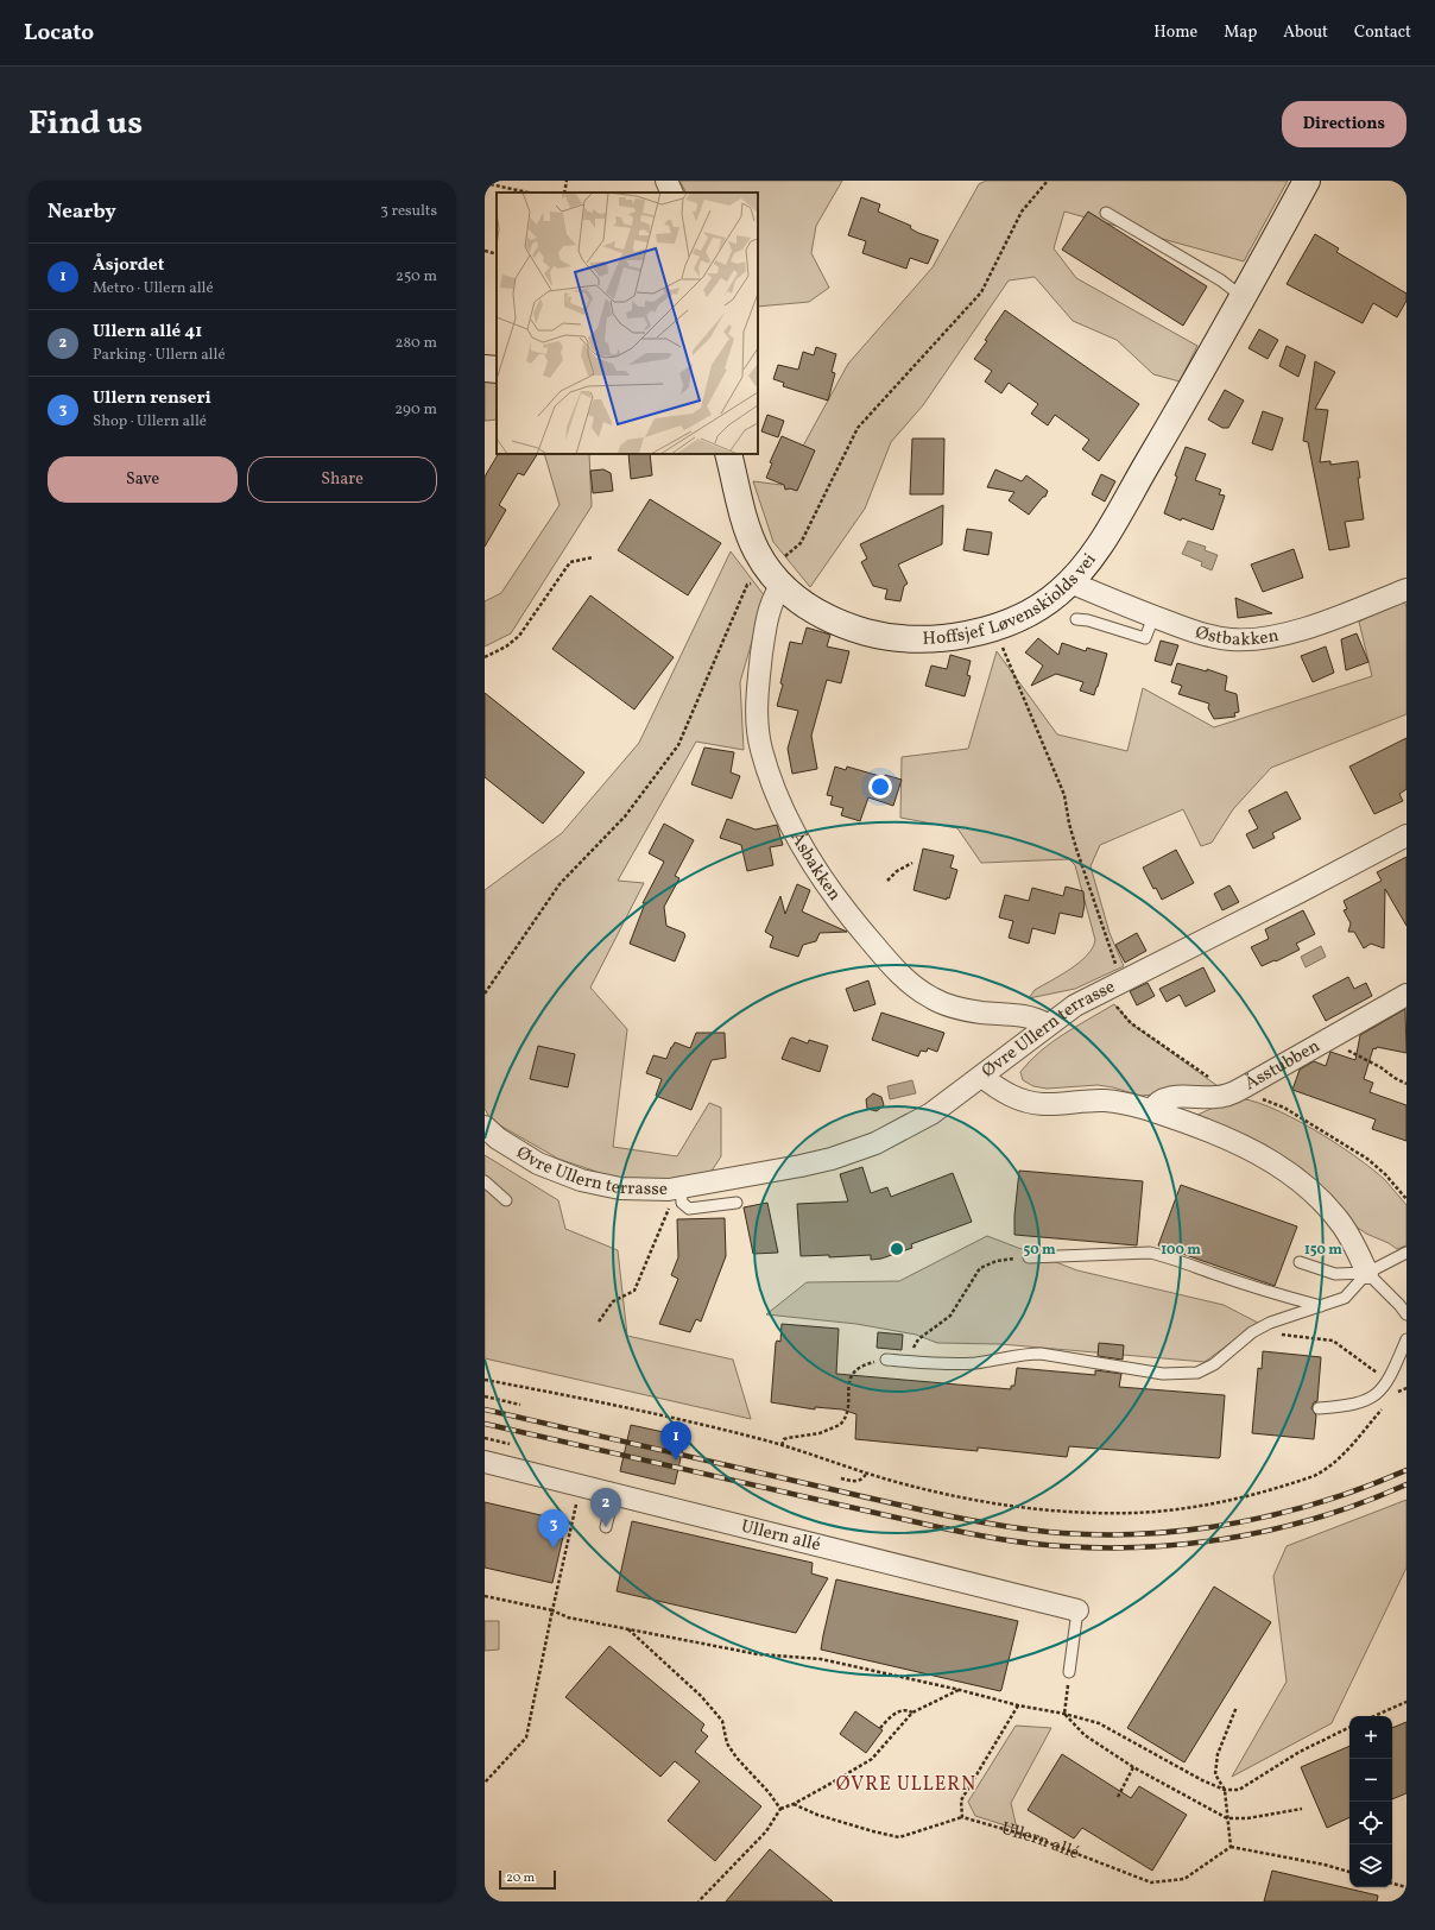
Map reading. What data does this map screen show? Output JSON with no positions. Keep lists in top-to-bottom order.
{
  "streets": {
    "street": [
      "Hoffsjef Løvenskiolds vei",
      "Østbakken",
      "Åsbakken",
      "Øvre Ullern terrasse",
      "Åsstubben",
      "Ullern allé"
    ]
  },
  "crossings": [
    ["Hoffsjef Løvenskiolds vei", "Østbakken"],
    ["Hoffsjef Løvenskiolds vei", "Åsbakken"],
    ["Åsbakken", "Øvre Ullern terrasse"]
  ],
  "districts": ["ØVRE ULLERN"],
  "scale_bar": "20 m",
  "page": {
    "header": "Locato",
    "nav": [
      "Home",
      "Map",
      "About",
      "Contact"
    ],
    "title": "Find us",
    "buttons": [
      "Directions",
      ["Save", "Share"]
    ],
    "heading": ["Nearby", "3 results"],
    "list": [
      {
        "mark": "1",
        "name": "Åsjordet",
        "note": "Metro · Ullern allé",
        "value": "250 m"
      },
      {
        "mark": "2",
        "name": "Ullern allé 41",
        "note": "Parking · Ullern allé",
        "value": "280 m"
      },
      {
        "mark": "3",
        "name": "Ullern renseri",
        "note": "Shop · Ullern allé",
        "value": "290 m"
      }
    ],
    "pins": ["1", "2", "3"],
    "map_buttons": ["+", "−"],
    "scale": "20 m"
  },
  "rings": ["50 m", "100 m", "150 m"]
}
